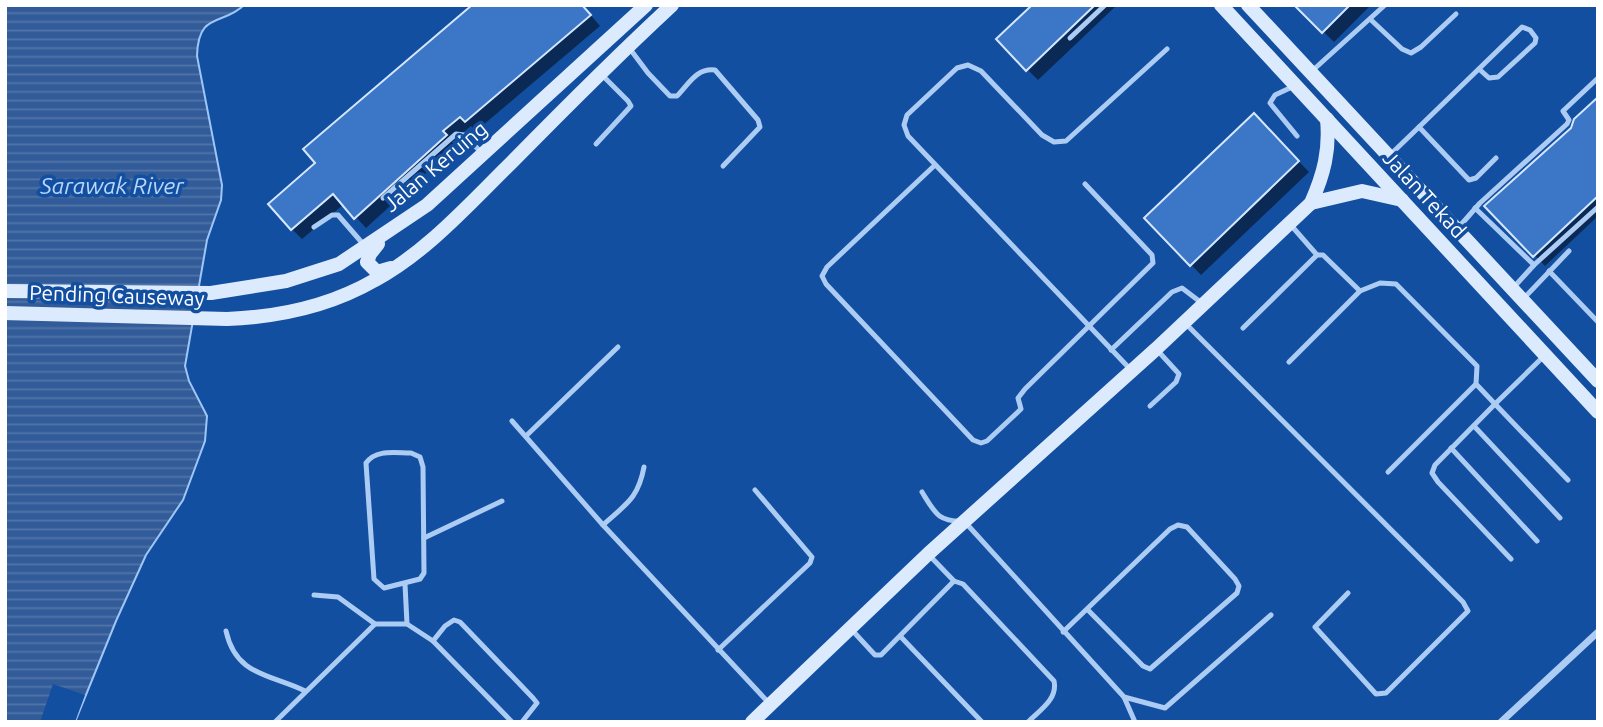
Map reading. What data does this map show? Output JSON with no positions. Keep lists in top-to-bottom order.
{
  "streets": {
    "street": ["Jalan Keruing", "Jalan Tekad", "Pending Causeway"]
  },
  "water": ["Sarawak River"]
}
